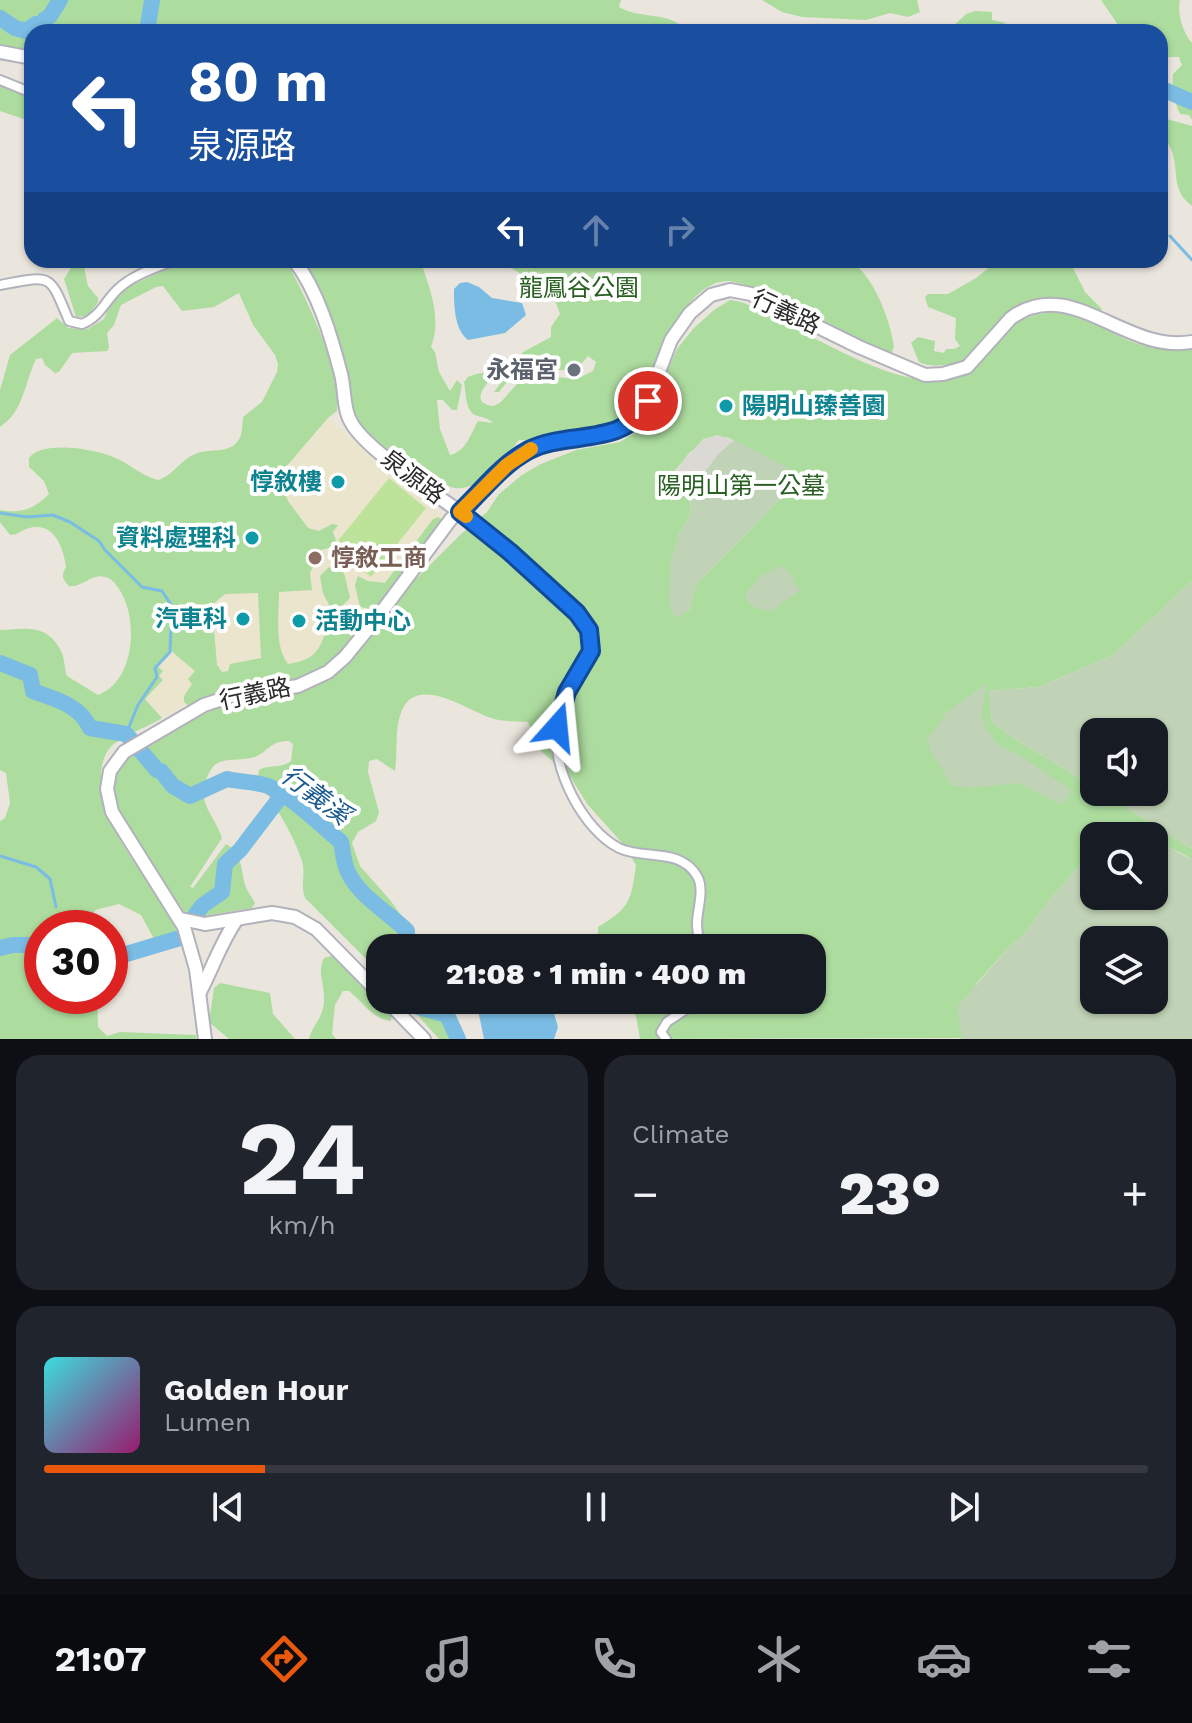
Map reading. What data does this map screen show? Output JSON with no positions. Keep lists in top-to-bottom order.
{
  "streets": {
    "street": ["行義路", "泉源路"]
  },
  "crossings": [
    ["行義路", "泉源路"]
  ],
  "water": ["行義溪"],
  "parks": ["龍鳳谷公園", "陽明山第一公墓"],
  "places": [
    "永福宮",
    "陽明山臻善園",
    "惇敘樓",
    "資料處理科",
    "惇敘工商",
    "汽車科",
    "活動中心"
  ],
  "page": {
    "turn": ["80 m", "泉源路"],
    "limit": "30",
    "trip": "21:08 · 1 min · 400 m",
    "tile": [
      ["24", "km/h"],
      "Climate"
    ],
    "heat": ["−", "23°", "+"],
    "song": ["Golden Hour", "Lumen"],
    "tabs": "21:07"
  }
}
